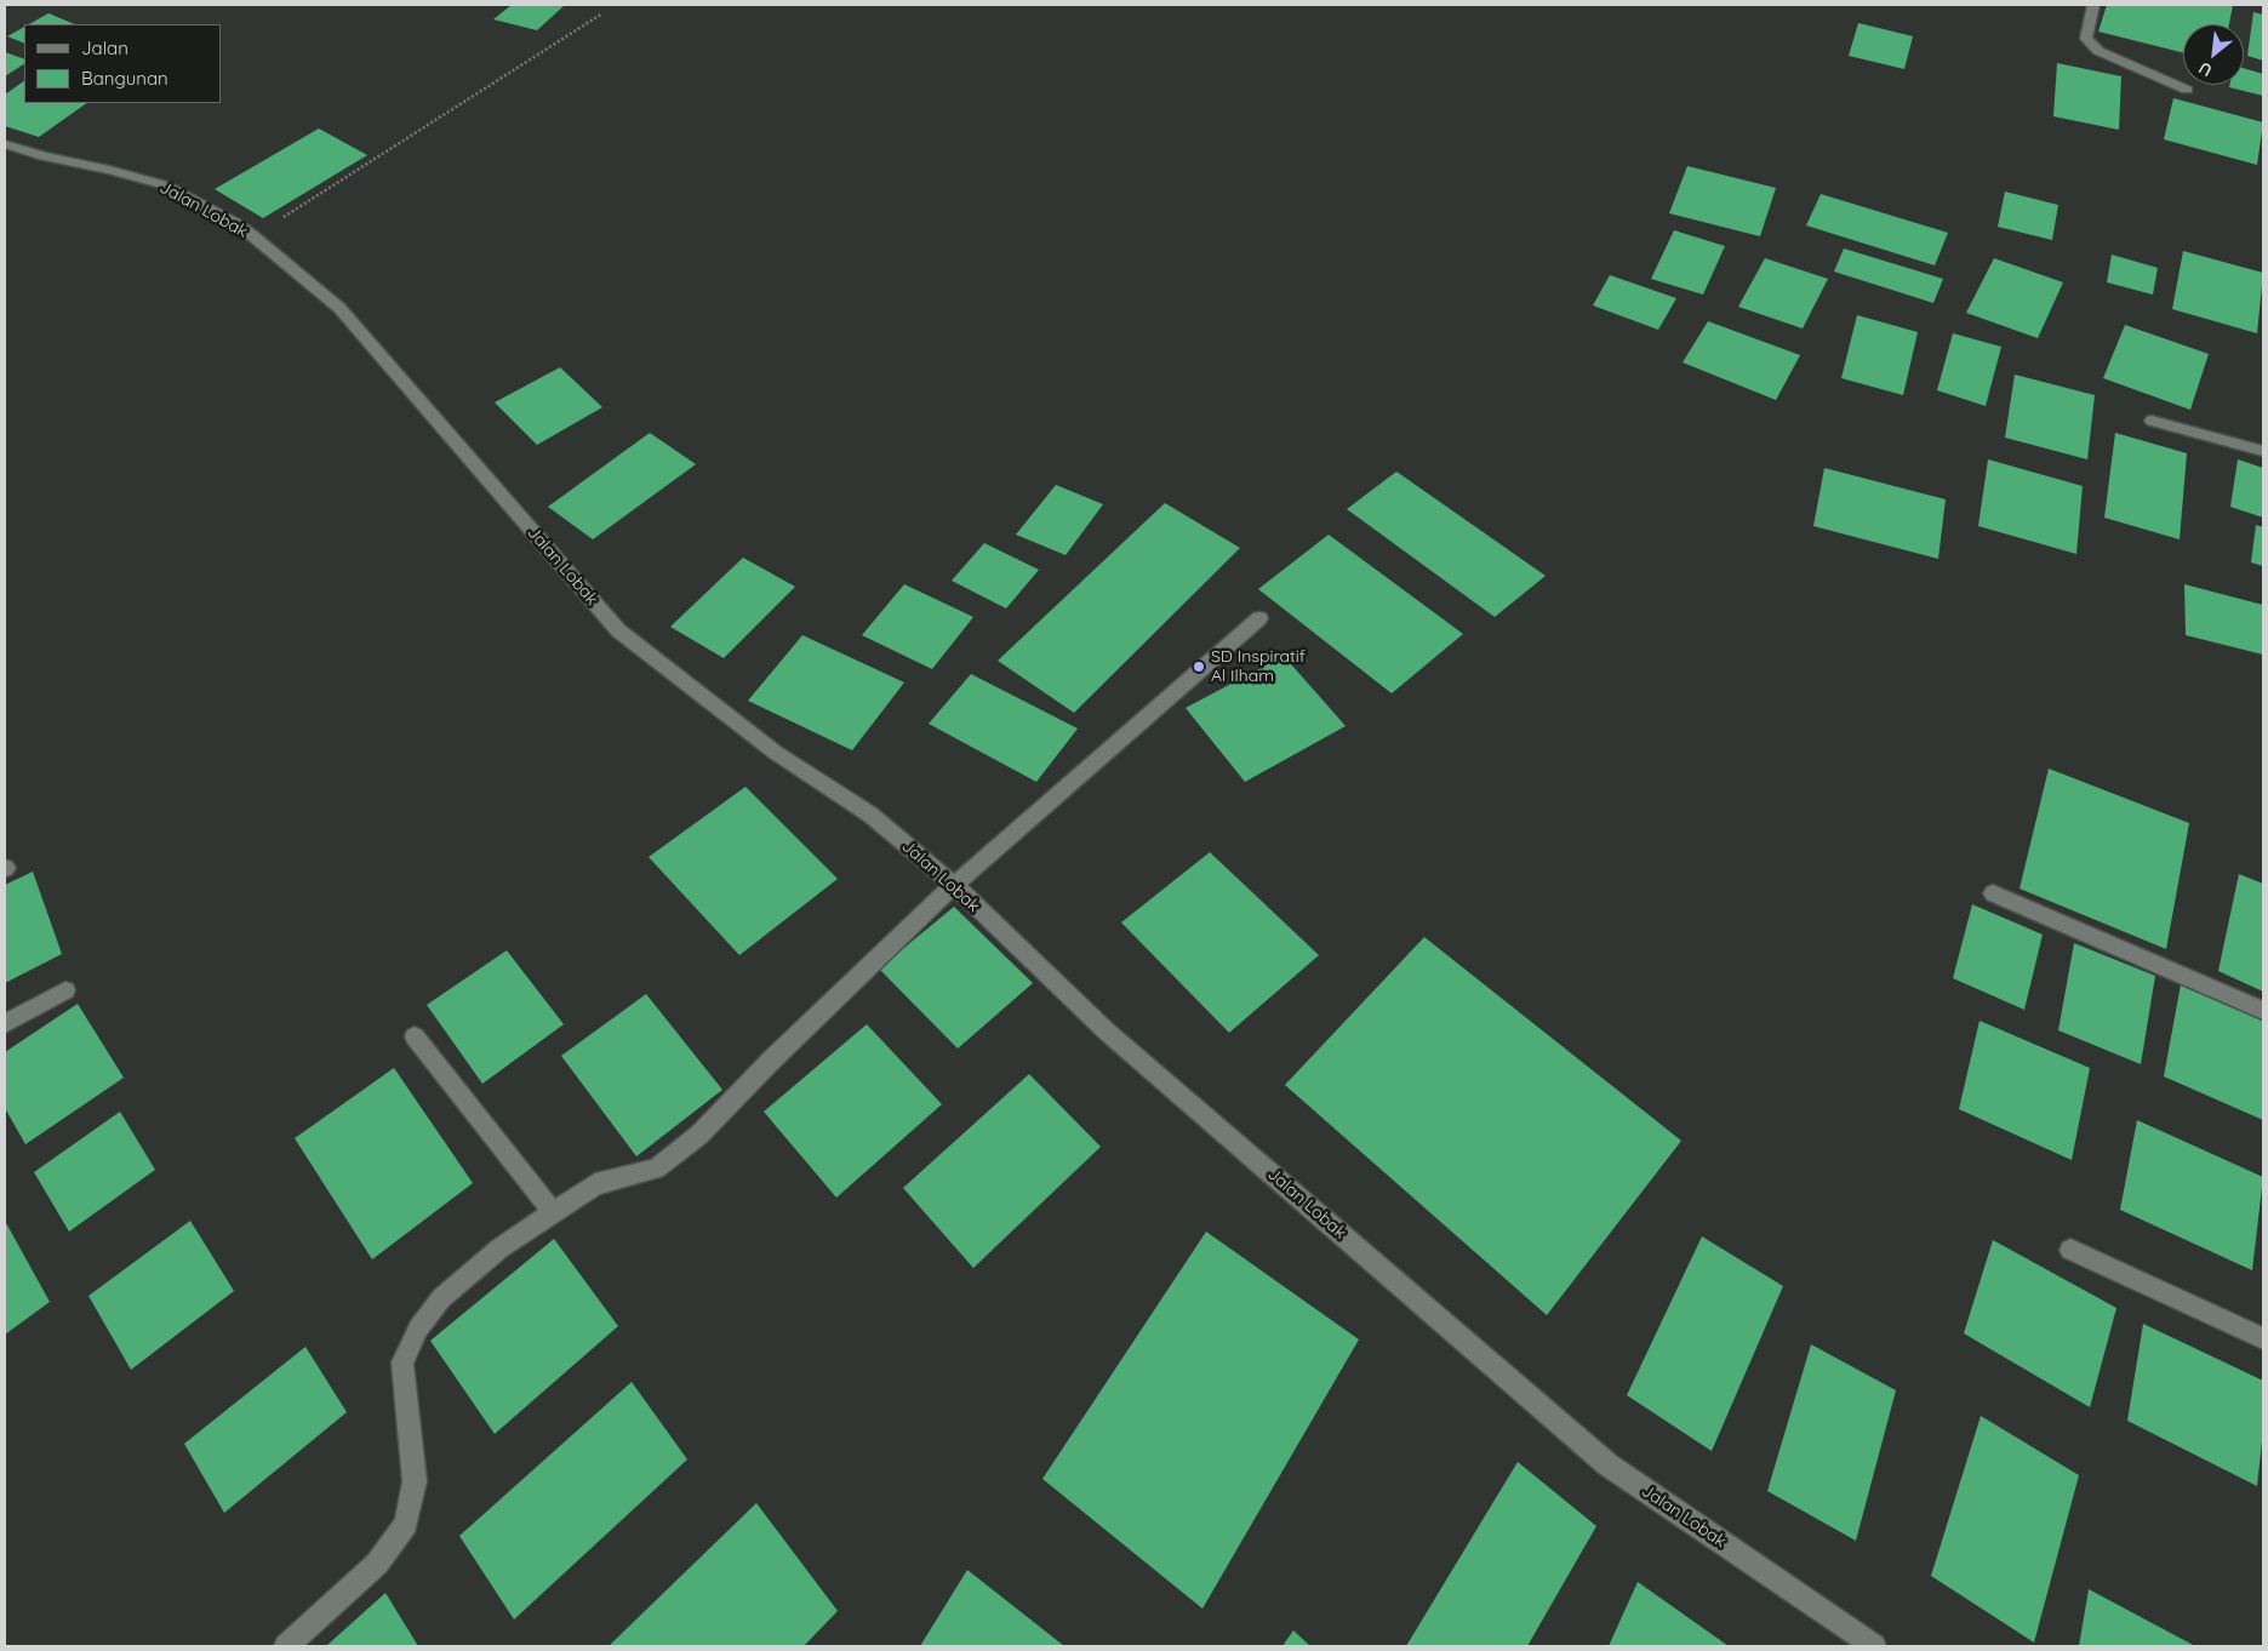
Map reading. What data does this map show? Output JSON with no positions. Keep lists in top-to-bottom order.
{
  "streets": {
    "street": ["Jalan Lobak"]
  },
  "places": ["SD Inspiratif Al Ilham"],
  "legend": ["Jalan", "Bangunan"],
  "north": "bottom left"
}
